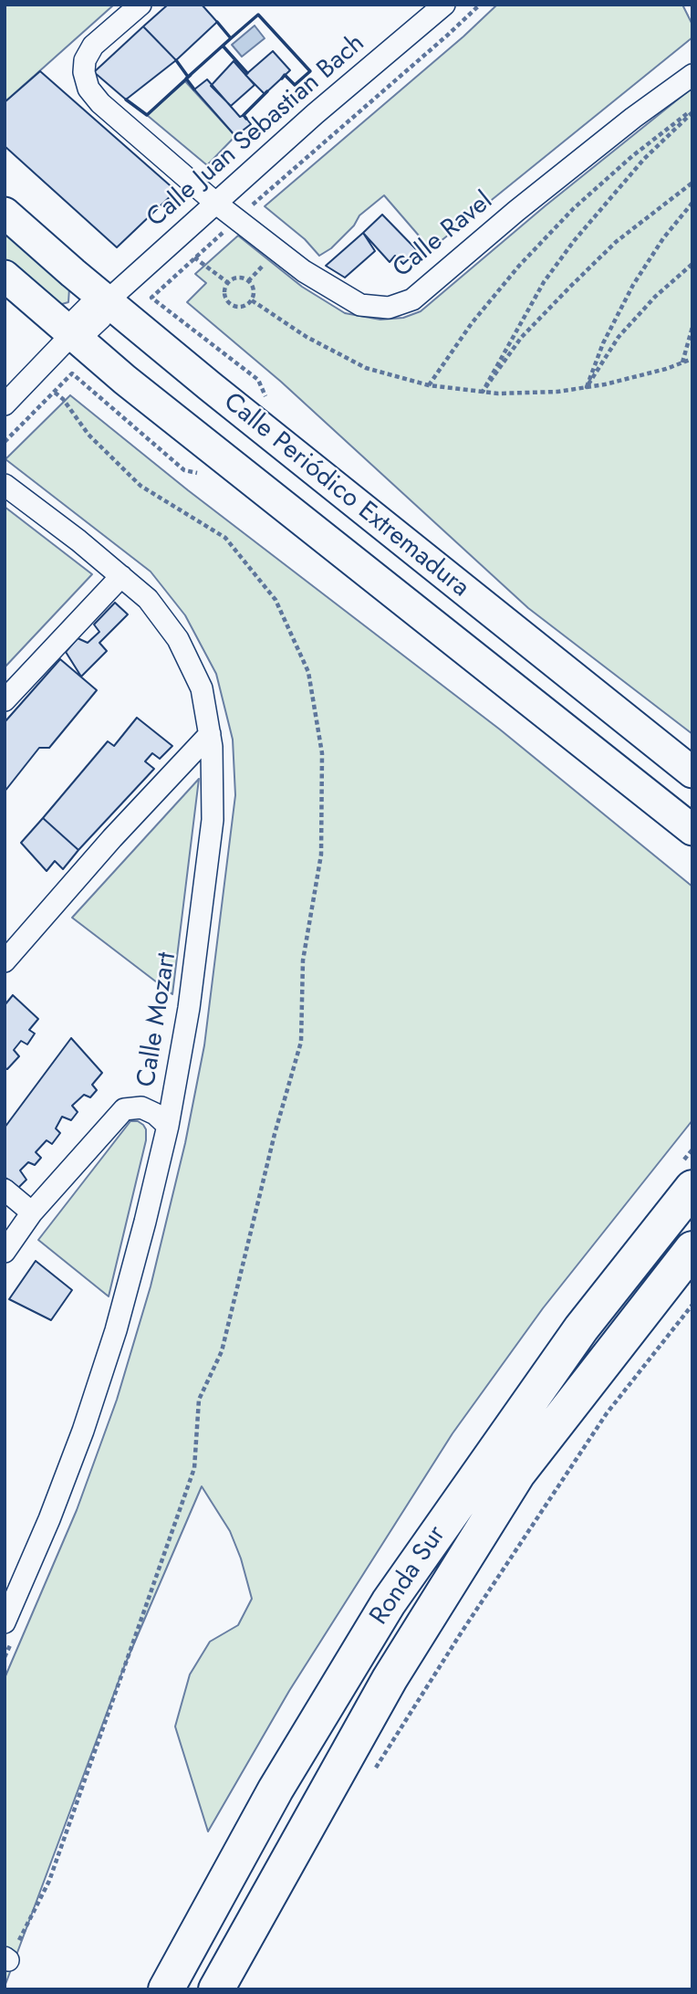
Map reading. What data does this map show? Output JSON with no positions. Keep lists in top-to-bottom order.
{
  "streets": {
    "highway": ["Ronda Sur"],
    "main road": ["Calle Periódico Extremadura"],
    "street": ["Calle Juan Sebastian Bach", "Calle Ravel", "Calle Mozart"]
  },
  "crossings": [
    ["Calle Juan Sebastian Bach", "Calle Ravel"],
    ["Calle Juan Sebastian Bach", "Calle Periódico Extremadura"]
  ]
}
